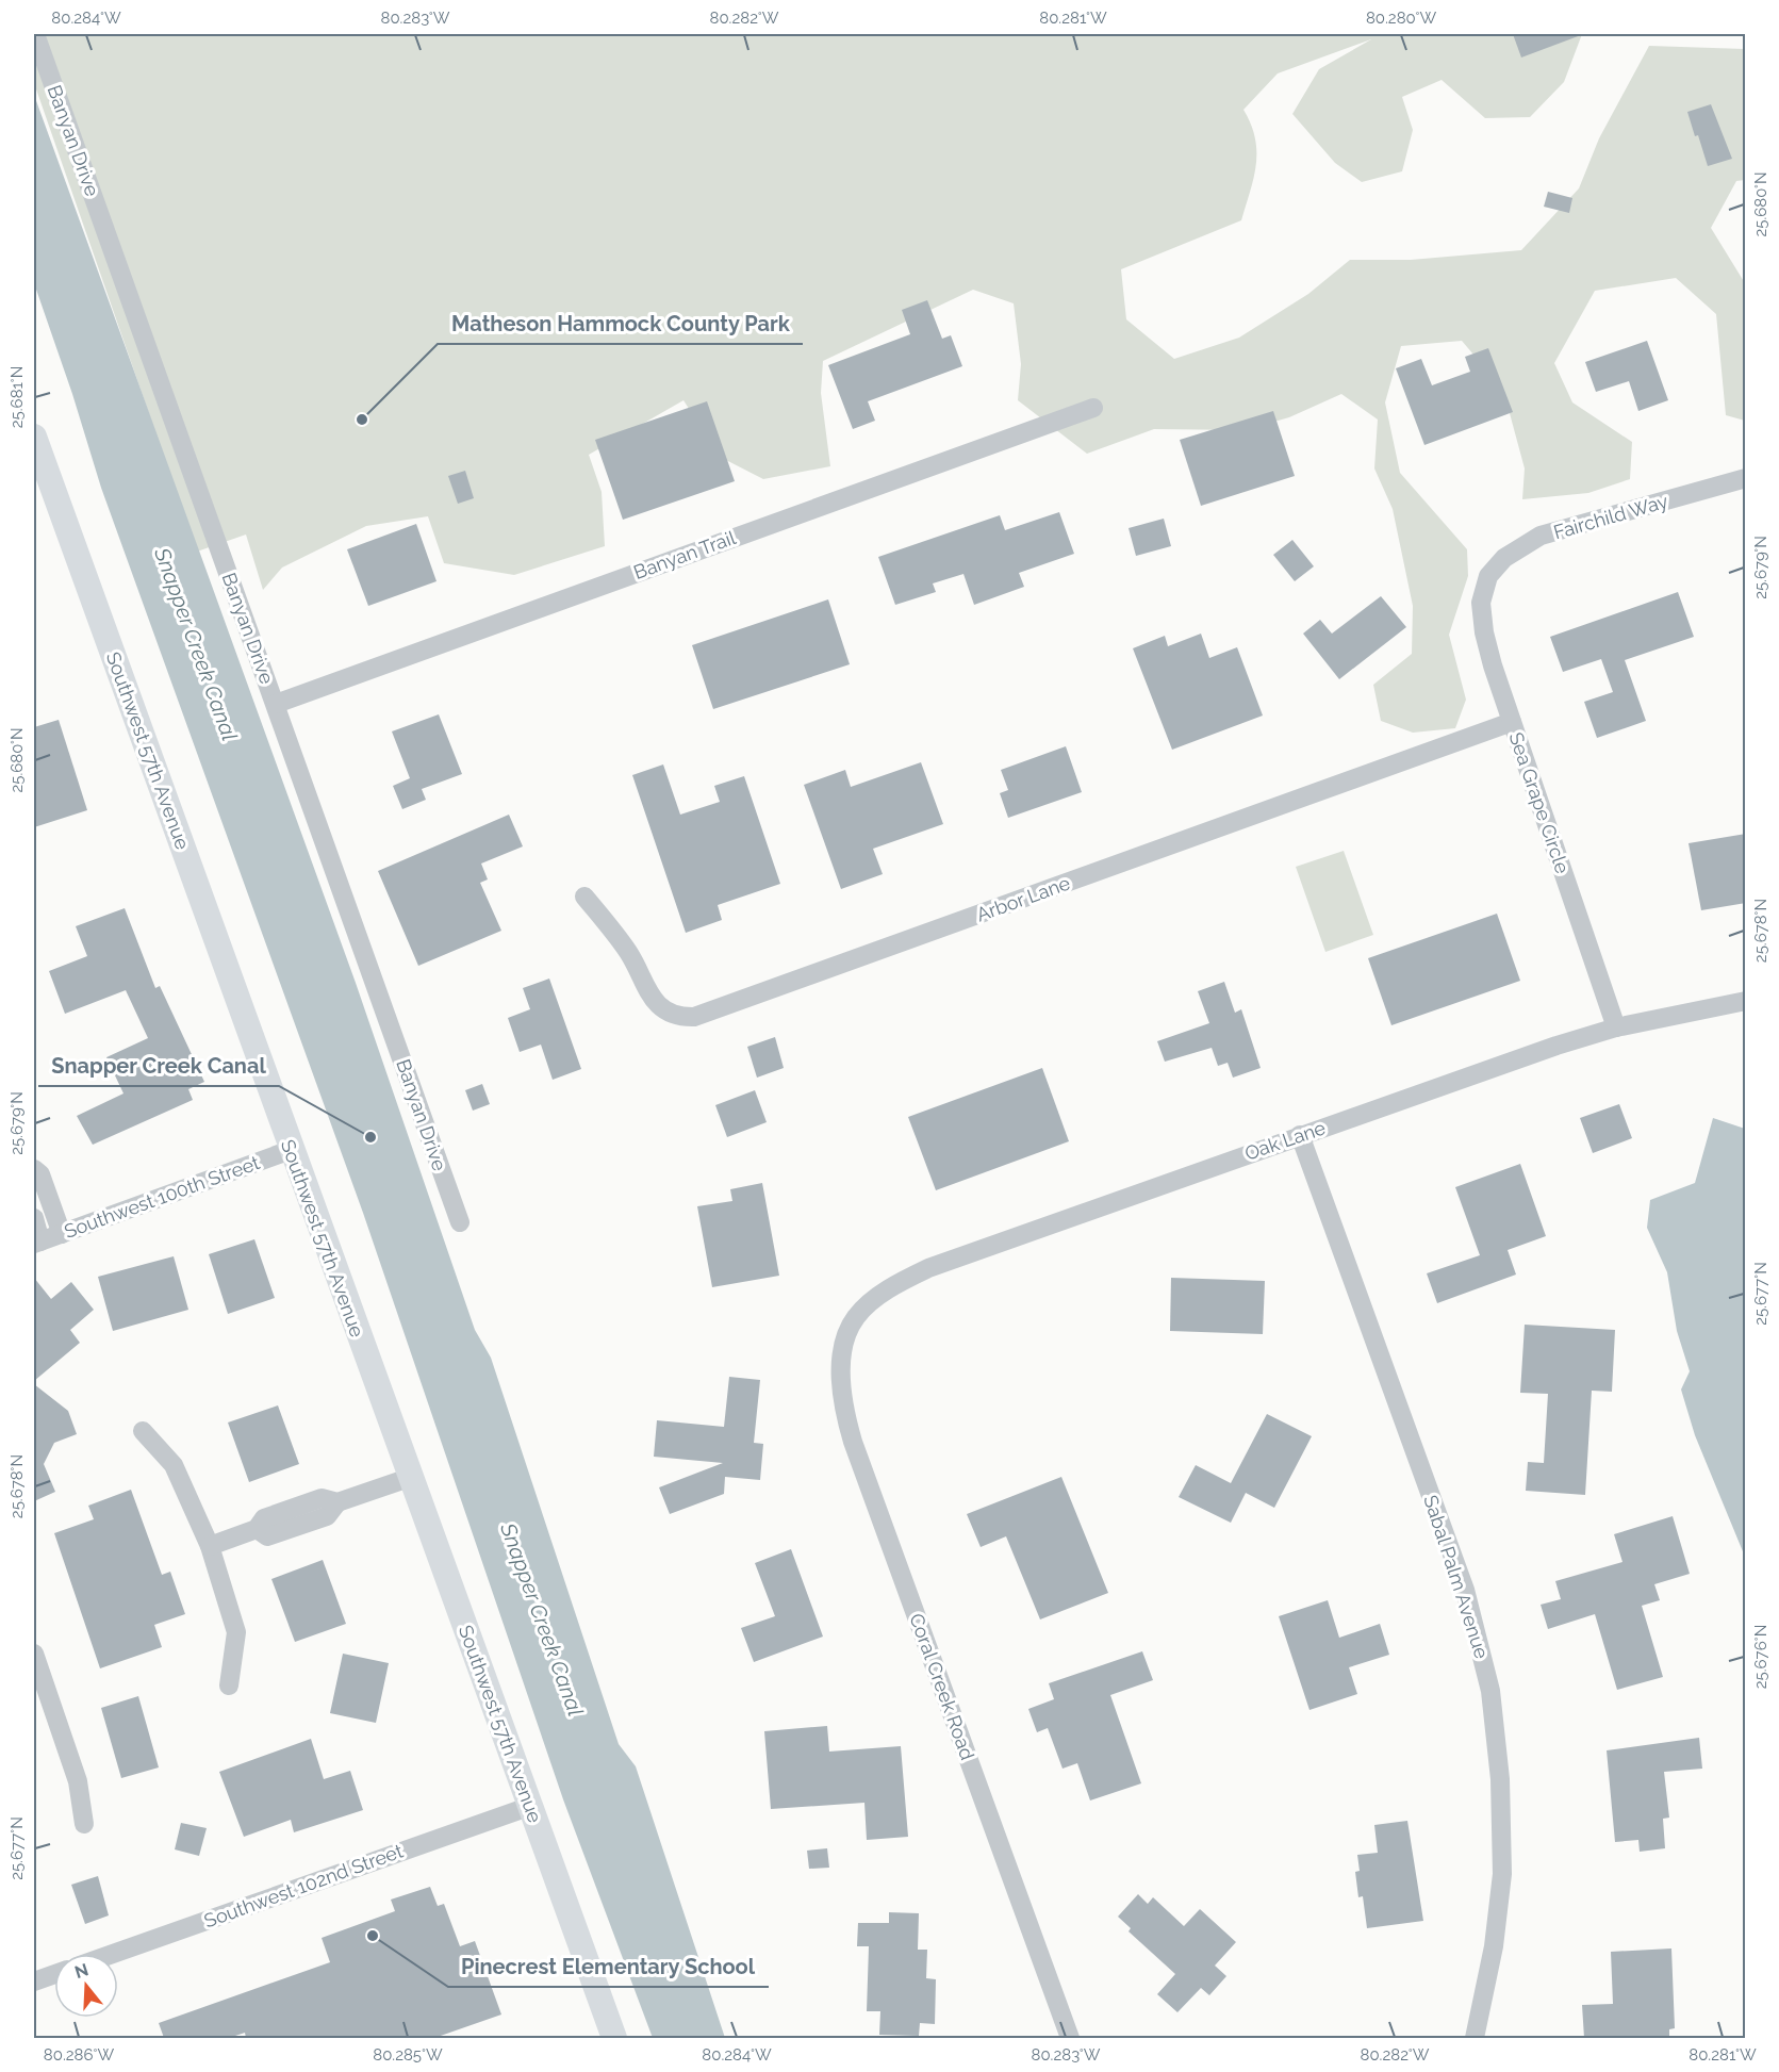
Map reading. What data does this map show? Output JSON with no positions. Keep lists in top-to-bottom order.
{
  "streets": {
    "main road": ["Southwest 57th Avenue"],
    "street": [
      "Banyan Drive",
      "Fairchild Way",
      "Banyan Trail",
      "Sea Grape Circle",
      "Arbor Lane",
      "Oak Lane",
      "Southwest 100th Street",
      "Sabal Palm Avenue",
      "Coral Creek Road",
      "Southwest 102nd Street"
    ]
  },
  "crossings": [
    ["Banyan Drive", "Banyan Trail"],
    ["Fairchild Way", "Sea Grape Circle"],
    ["Southwest 57th Avenue", "Southwest 100th Street"],
    ["Southwest 57th Avenue", "Southwest 102nd Street"],
    ["Sea Grape Circle", "Arbor Lane"],
    ["Sea Grape Circle", "Oak Lane"],
    ["Oak Lane", "Sabal Palm Avenue"],
    ["Oak Lane", "Coral Creek Road"]
  ],
  "water": ["Snapper Creek Canal"],
  "places": ["Matheson Hammock County Park", "Snapper Creek Canal", "Pinecrest Elementary School"],
  "north": "top",
  "coordinates": [
    "80.284°W",
    "80.283°W",
    "80.282°W",
    "80.281°W",
    "80.280°W",
    "25.680°N",
    "25.681°N",
    "25.679°N",
    "25.678°N",
    "25.677°N",
    "25.676°N",
    "80.286°W",
    "80.285°W"
  ]
}
